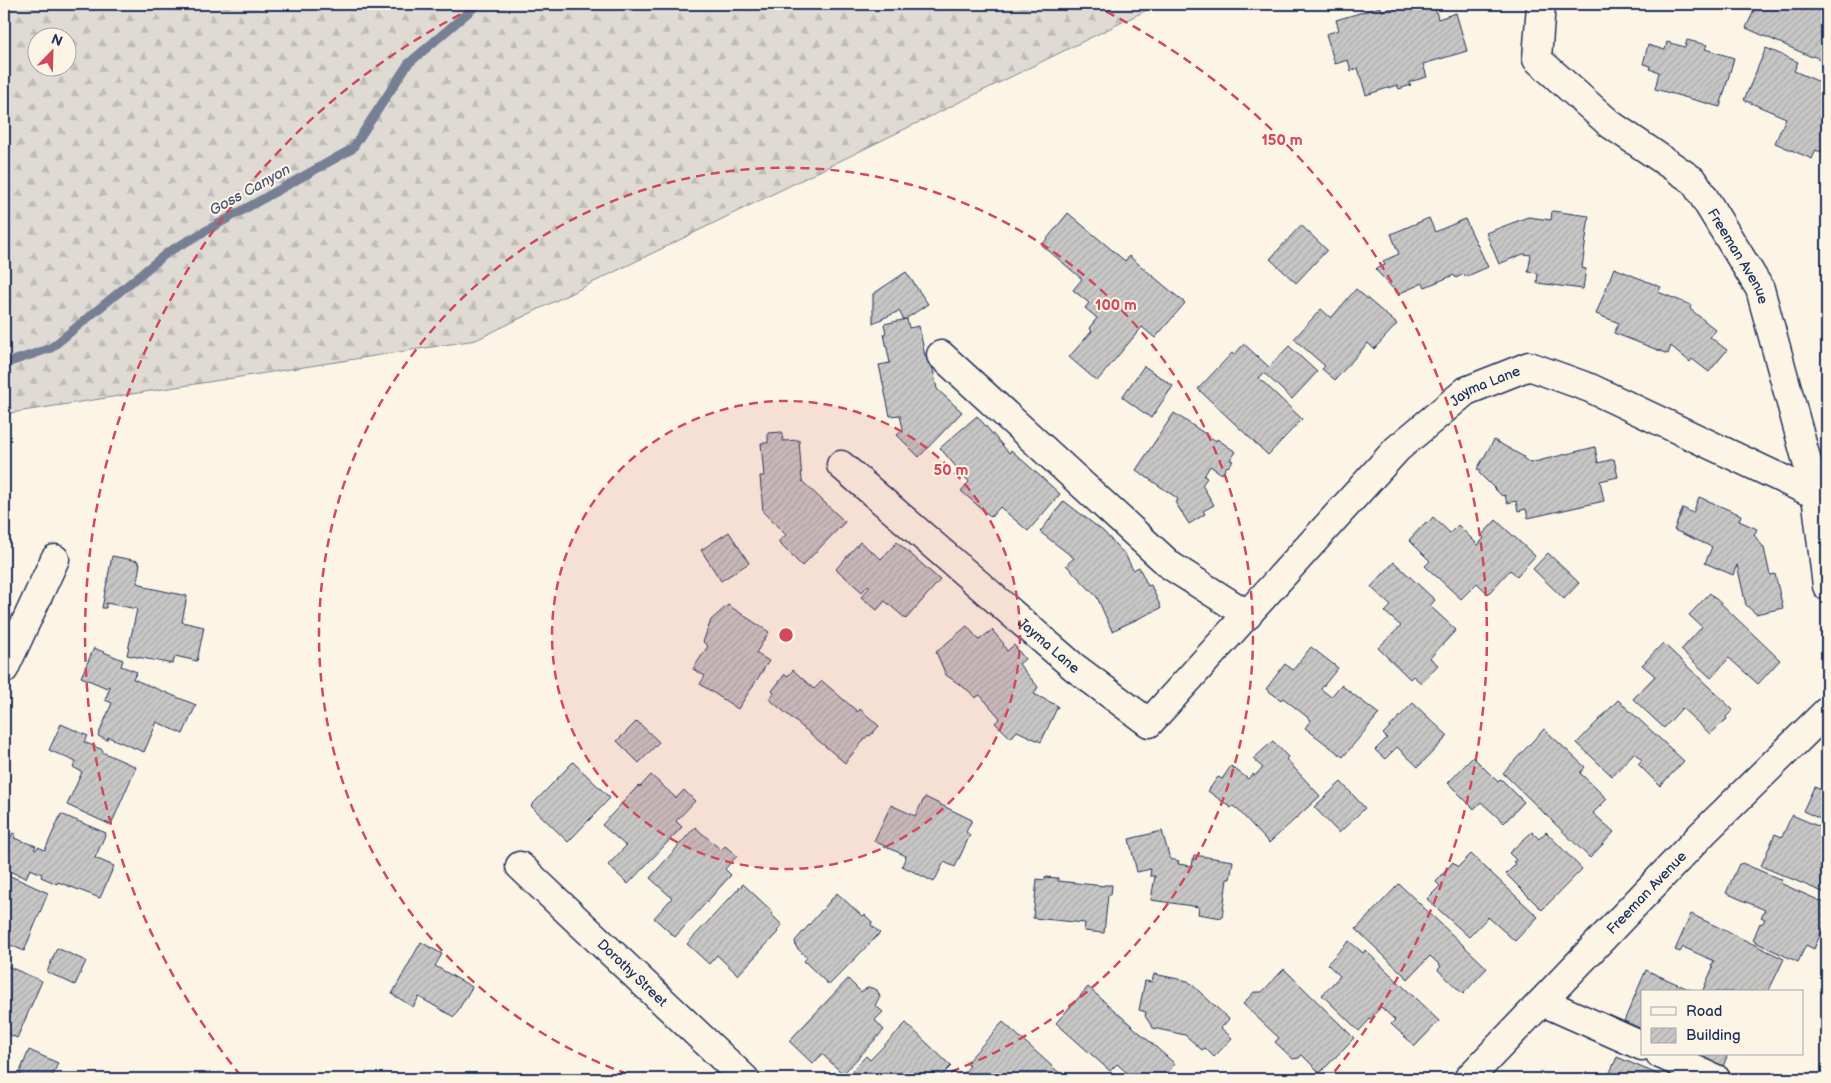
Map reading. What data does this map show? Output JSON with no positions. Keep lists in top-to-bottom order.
{
  "streets": {
    "street": ["Freeman Avenue", "Jayma Lane", "Dorothy Street"]
  },
  "crossings": [
    ["Freeman Avenue", "Jayma Lane"]
  ],
  "water": ["Goss Canyon"],
  "legend": ["Road", "Building"],
  "north": "top right",
  "rings": ["150 m", "100 m", "50 m"]
}
